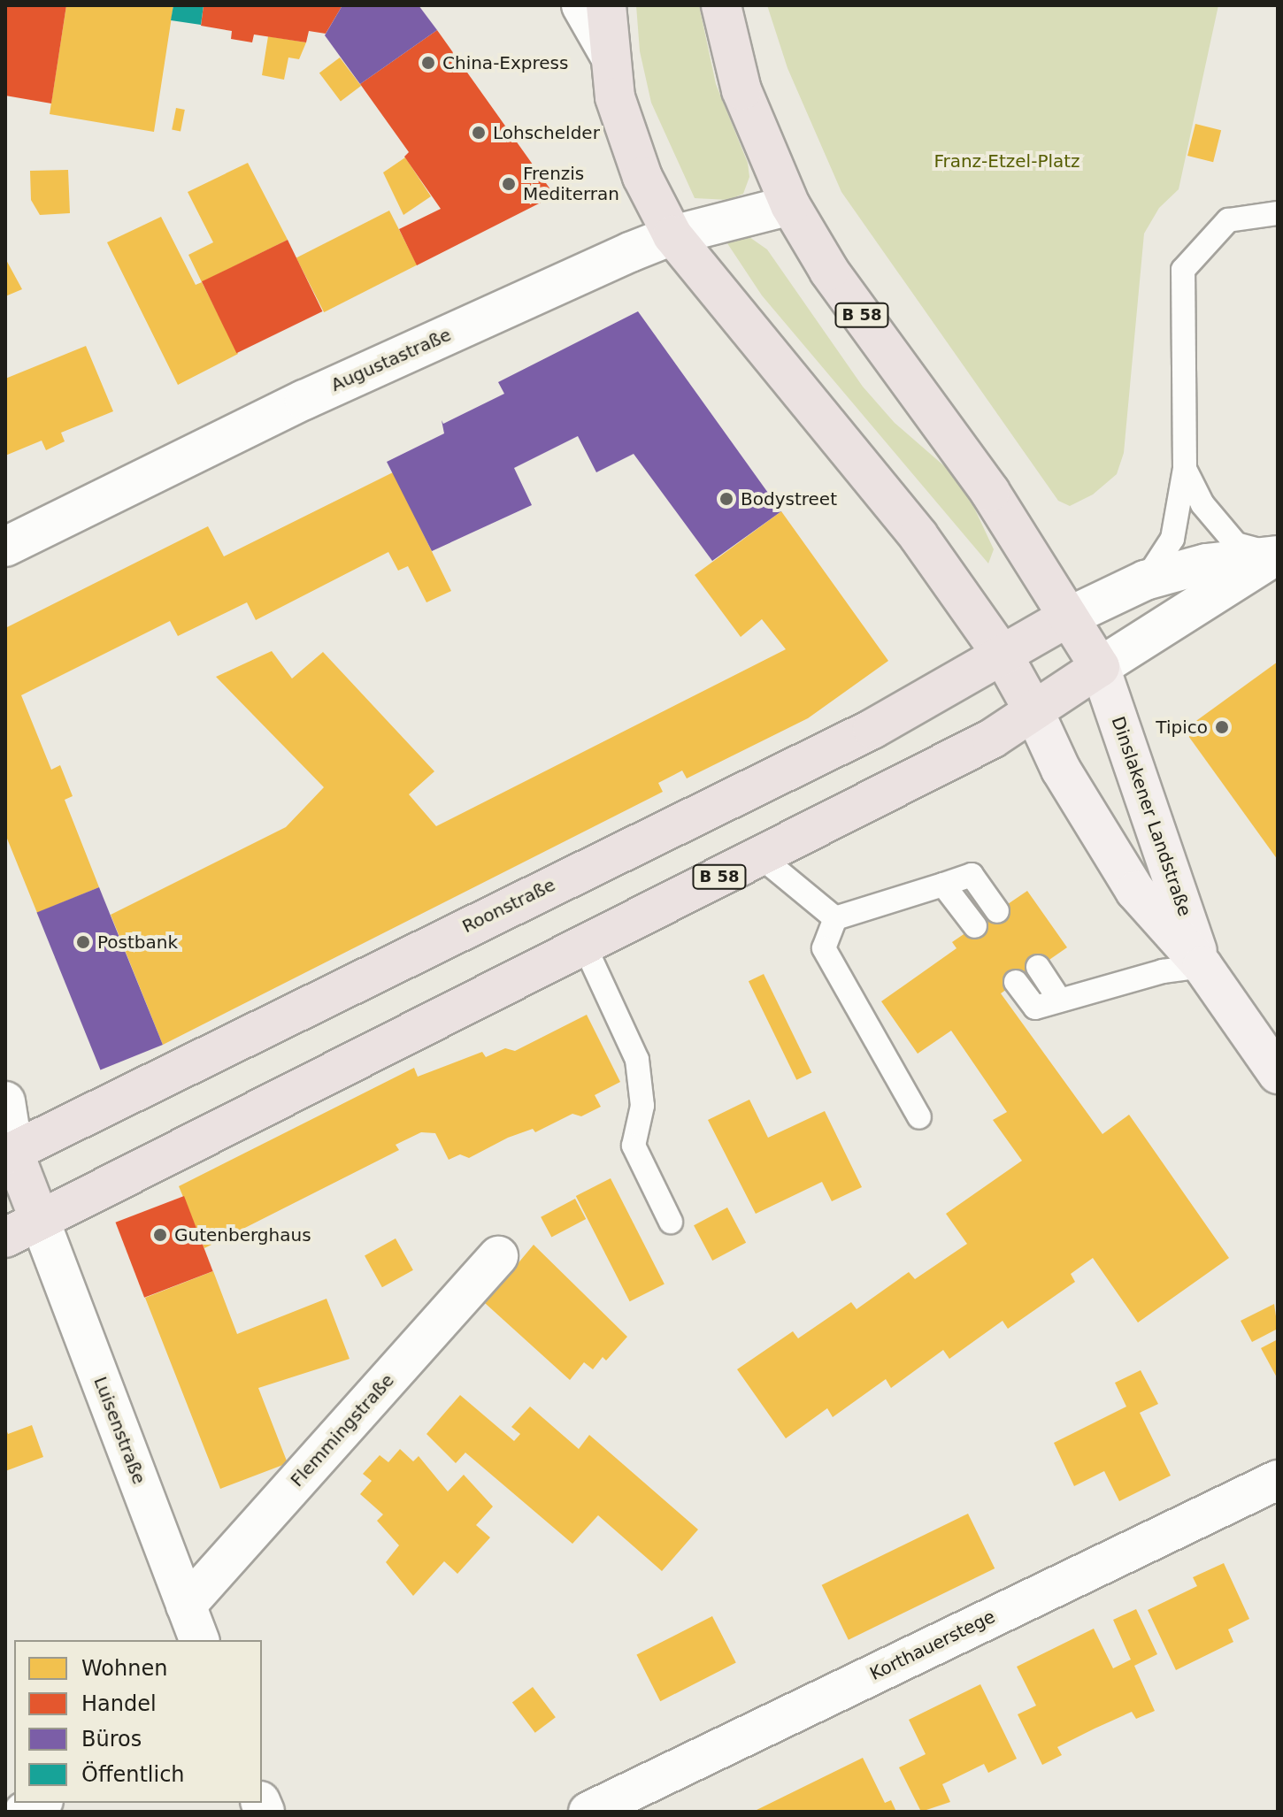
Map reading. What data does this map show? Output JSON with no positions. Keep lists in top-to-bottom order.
{
  "streets": {
    "main road": ["B 58", "Dinslakener Landstraße", "Roonstraße"],
    "street": [
      "Augustastraße",
      "Luisenstraße",
      "Flemmingstraße",
      "Korthauerstege"
    ]
  },
  "crossings": [
    ["B 58", "Augustastraße"],
    ["B 58", "Dinslakener Landstraße"],
    ["B 58", "Roonstraße"],
    ["B 58", "Luisenstraße"],
    ["Luisenstraße", "Flemmingstraße"]
  ],
  "parks": ["Franz-Etzel-Platz"],
  "places": [
    "China-Express",
    "Lohschelder",
    "Frenzis Mediterran",
    "Bodystreet",
    "Tipico",
    "Postbank",
    "Gutenberghaus"
  ],
  "legend": [
    "Wohnen",
    "Handel",
    "Büros",
    "Öffentlich"
  ]
}
